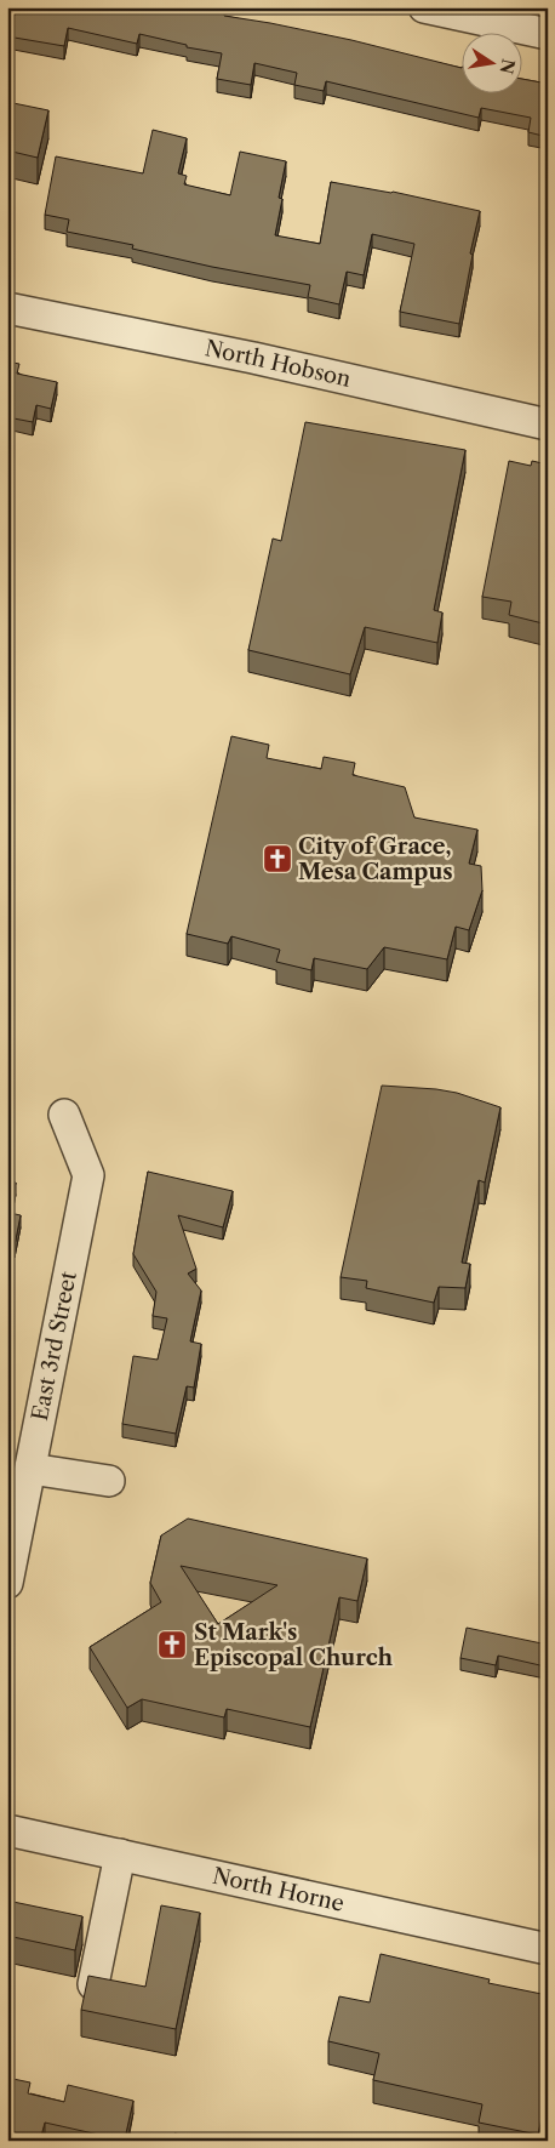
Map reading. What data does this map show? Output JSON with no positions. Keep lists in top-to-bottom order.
{
  "streets": {
    "street": ["North Hobson", "East 3rd Street", "North Horne"]
  },
  "places": {
    "church": ["City of Grace, Mesa Campus", "St Mark's Episcopal Church"]
  },
  "north": "right"
}
